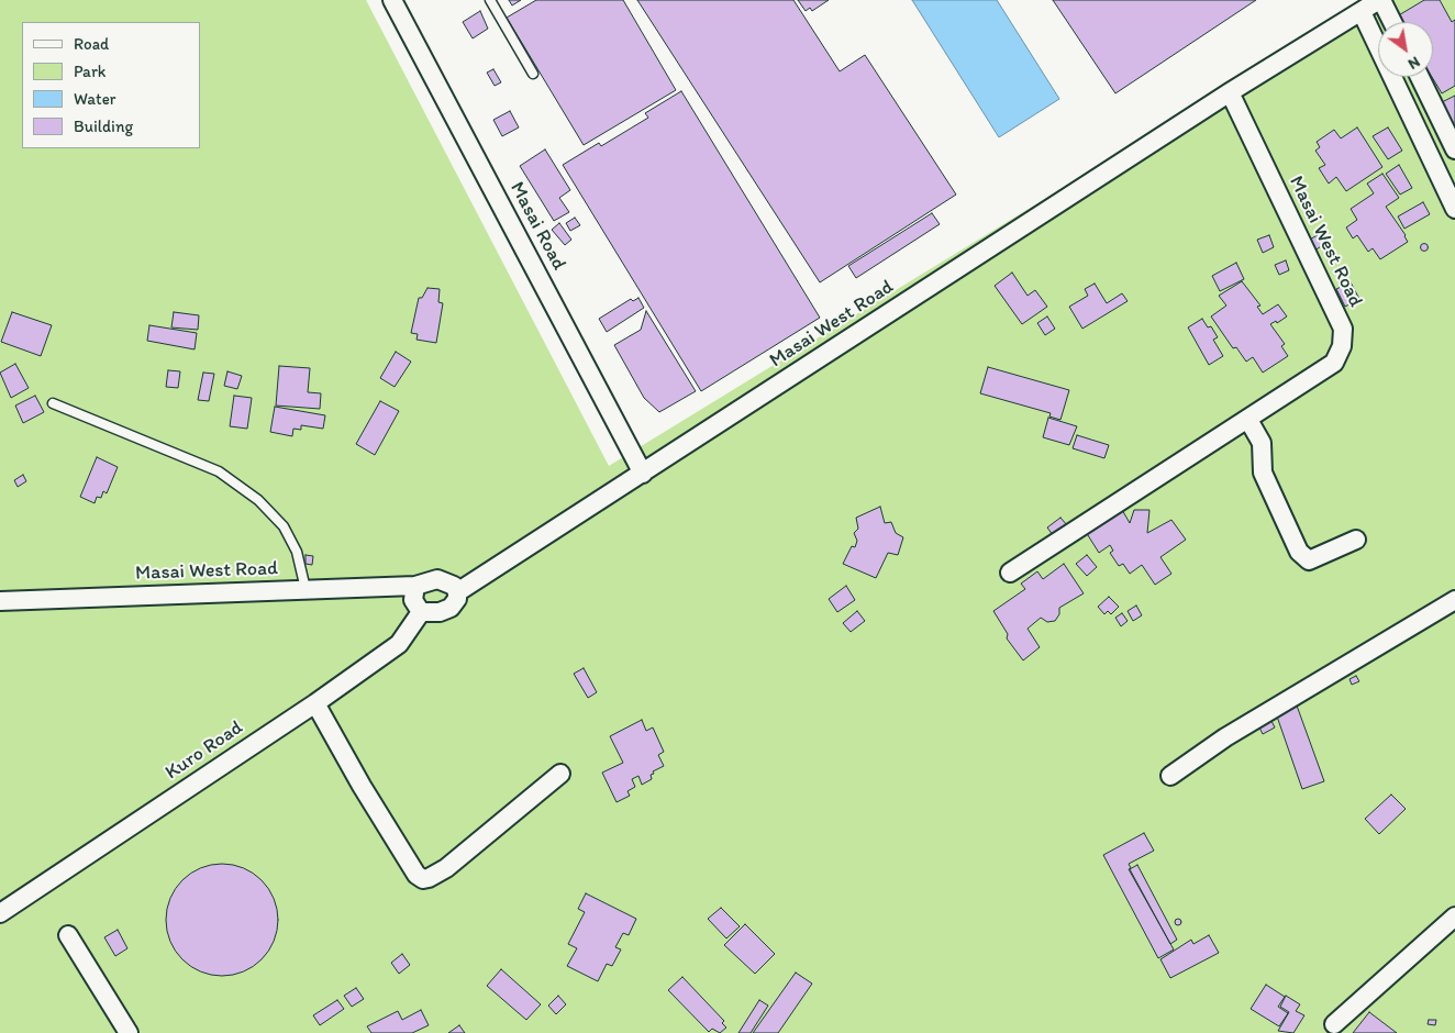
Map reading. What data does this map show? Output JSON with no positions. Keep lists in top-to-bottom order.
{
  "streets": {
    "street": ["Masai Road", "Masai West Road", "Kuro Road"]
  },
  "crossings": [
    ["Masai Road", "Masai West Road"],
    ["Masai West Road", "Kuro Road"]
  ],
  "legend": [
    "Road",
    "Park",
    "Water",
    "Building"
  ],
  "north": "bottom right"
}
